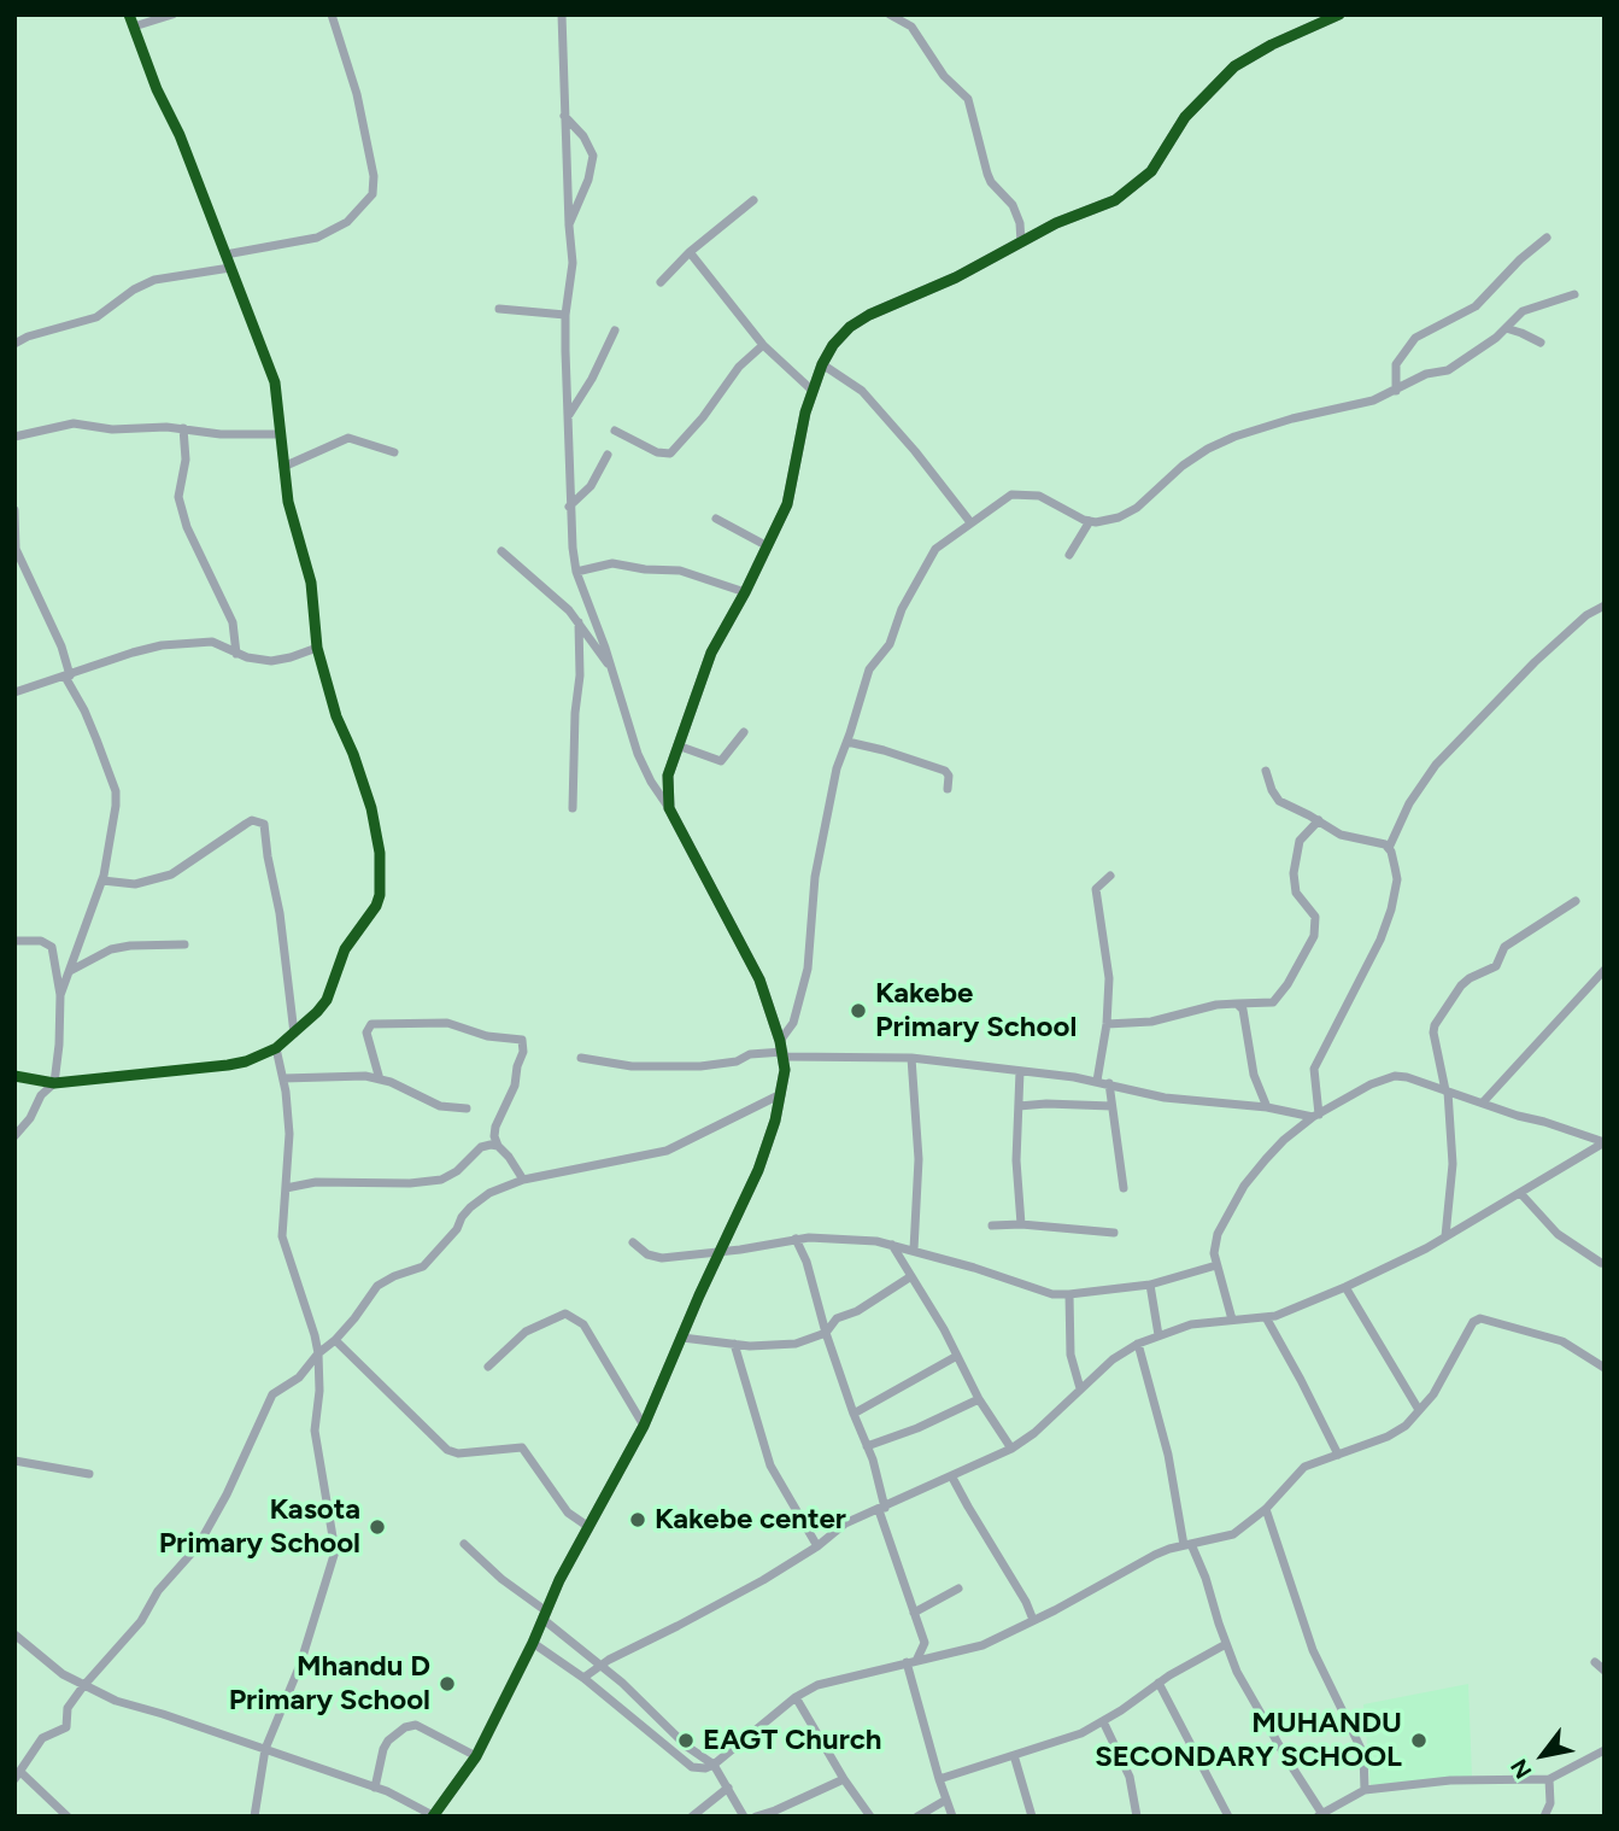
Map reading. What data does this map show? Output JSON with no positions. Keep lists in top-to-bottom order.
{
  "places": [
    "Kakebe Primary School",
    "Kakebe center",
    "Kasota Primary School",
    "Mhandu D Primary School",
    "EAGT Church",
    "MUHANDU SECONDARY SCHOOL"
  ],
  "north": "bottom left"
}
